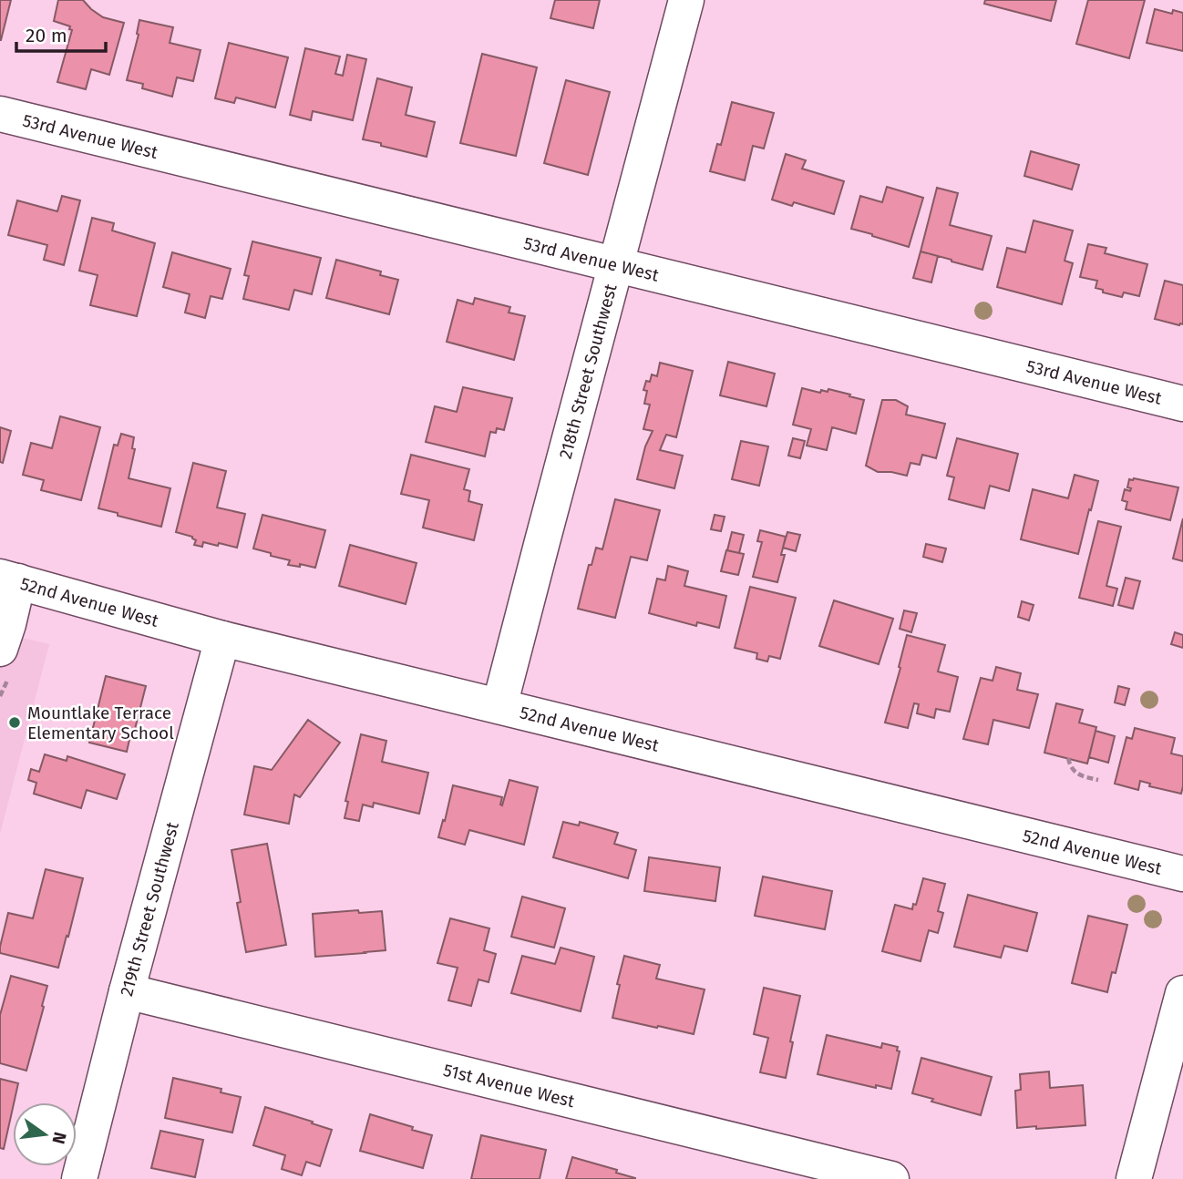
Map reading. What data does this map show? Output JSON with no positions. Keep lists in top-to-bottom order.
{
  "streets": {
    "street": [
      "53rd Avenue West",
      "218th Street Southwest",
      "52nd Avenue West",
      "219th Street Southwest",
      "51st Avenue West"
    ]
  },
  "crossings": [
    ["53rd Avenue West", "218th Street Southwest"],
    ["218th Street Southwest", "52nd Avenue West"],
    ["52nd Avenue West", "219th Street Southwest"],
    ["219th Street Southwest", "51st Avenue West"]
  ],
  "places": ["Mountlake Terrace Elementary School"],
  "scale_bar": "20 m",
  "north": "right"
}
